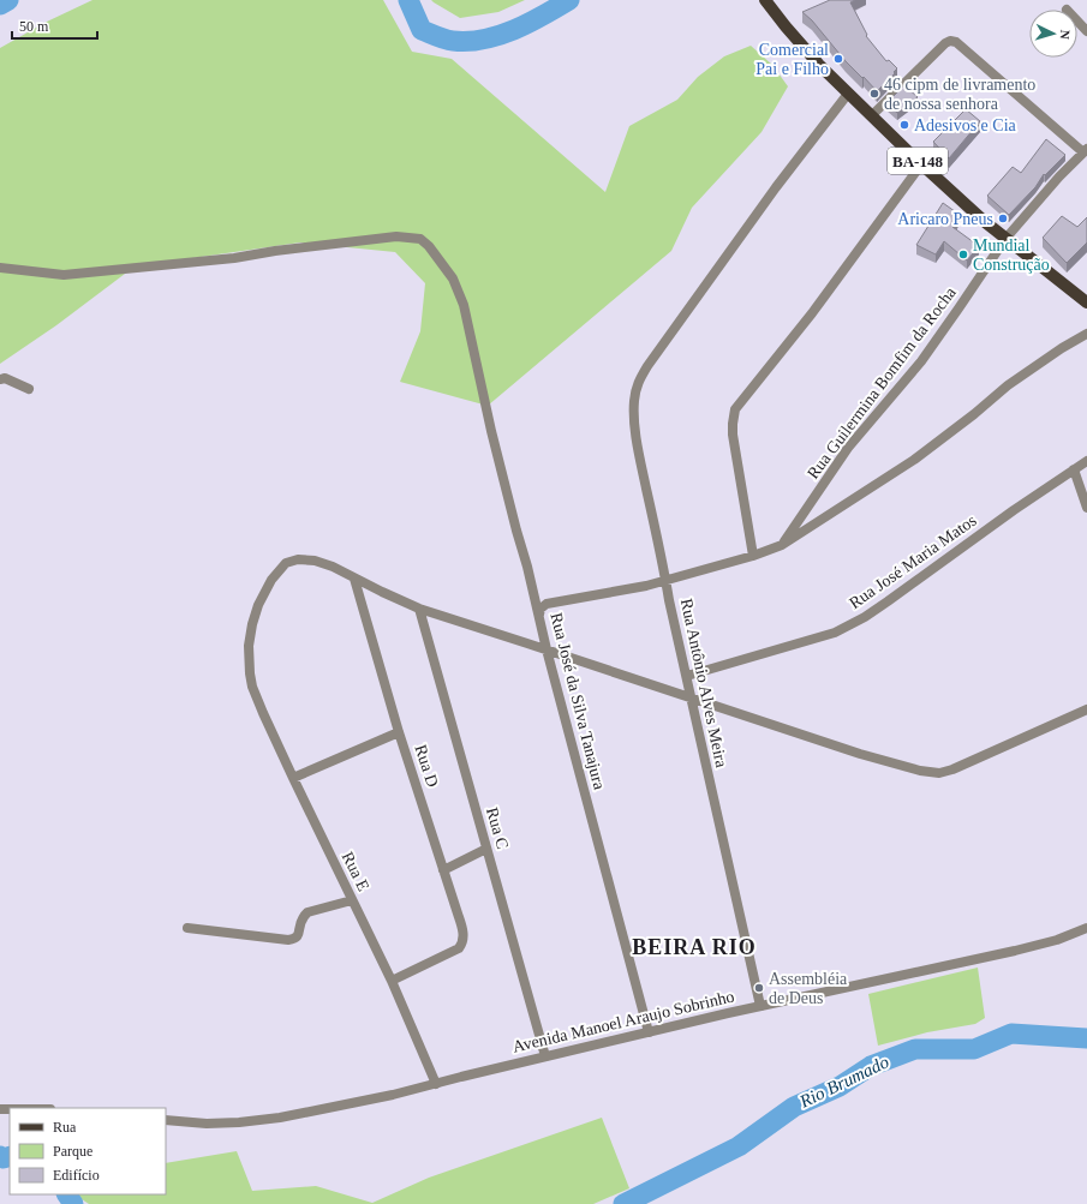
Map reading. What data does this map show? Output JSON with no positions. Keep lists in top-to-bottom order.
{
  "streets": {
    "main road": ["BA-148"],
    "street": [
      "Rua Guilermina Bomfim da Rocha",
      "Rua José Maria Matos",
      "Rua Antônio Alves Meira",
      "Rua José da Silva Tanajura",
      "Rua D",
      "Rua C",
      "Rua E",
      "Avenida Manoel Araujo Sobrinho"
    ]
  },
  "crossings": [
    ["BA-148", "Rua Guilermina Bomfim da Rocha"],
    ["BA-148", "Rua Antônio Alves Meira"],
    ["Rua José Maria Matos", "Rua Antônio Alves Meira"],
    ["Rua Antônio Alves Meira", "Rua E"],
    ["Rua Antônio Alves Meira", "Avenida Manoel Araujo Sobrinho"],
    ["Rua José da Silva Tanajura", "Rua E"],
    ["Rua José da Silva Tanajura", "Avenida Manoel Araujo Sobrinho"],
    ["Rua D", "Rua E"],
    ["Rua C", "Rua E"],
    ["Rua C", "Avenida Manoel Araujo Sobrinho"],
    ["Rua E", "Avenida Manoel Araujo Sobrinho"]
  ],
  "districts": ["BEIRA RIO"],
  "water": ["Rio Brumado"],
  "places": [
    "Comercial Pai e Filho",
    "46 cipm de livramento de nossa senhora",
    "Adesivos e Cia",
    "Aricaro Pneus",
    "Mundial Construção",
    "Assembléia de Deus"
  ],
  "legend": ["Rua", "Parque", "Edifício"],
  "scale_bar": "50 m",
  "north": "right"
}
